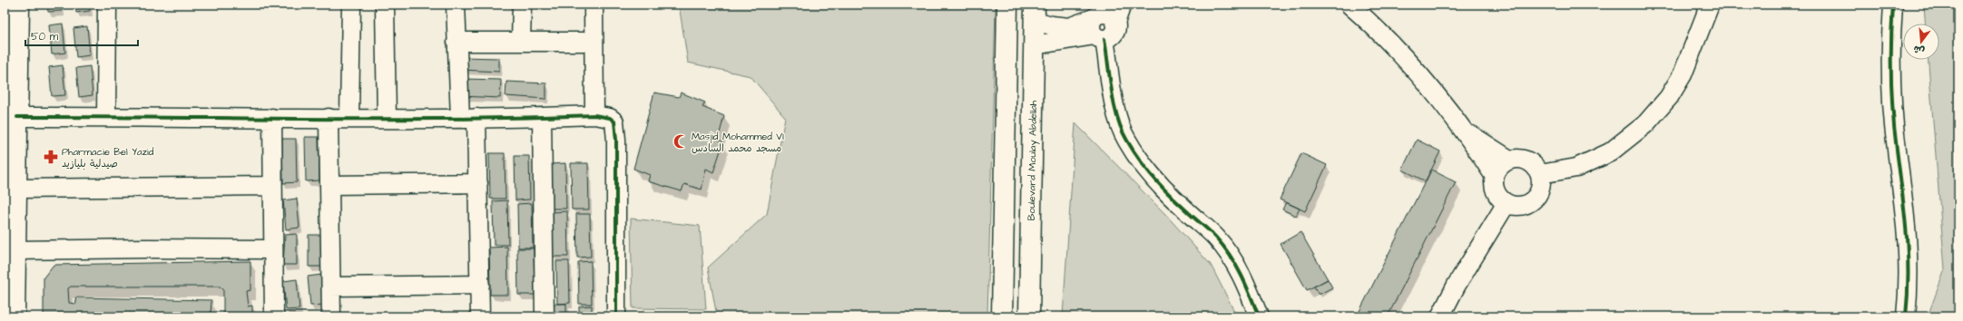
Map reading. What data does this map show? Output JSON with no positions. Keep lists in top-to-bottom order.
{
  "streets": {
    "main road": ["Boulevard Moulay Abdellah"]
  },
  "places": {
    "mosque": ["Masjid Mohammed VI مسجد محمد السادس"],
    "pharmacy": ["Pharmacie Bel Yazid صيدلية بليازيد"]
  },
  "scale_bar": "50 m",
  "north": "bottom"
}
